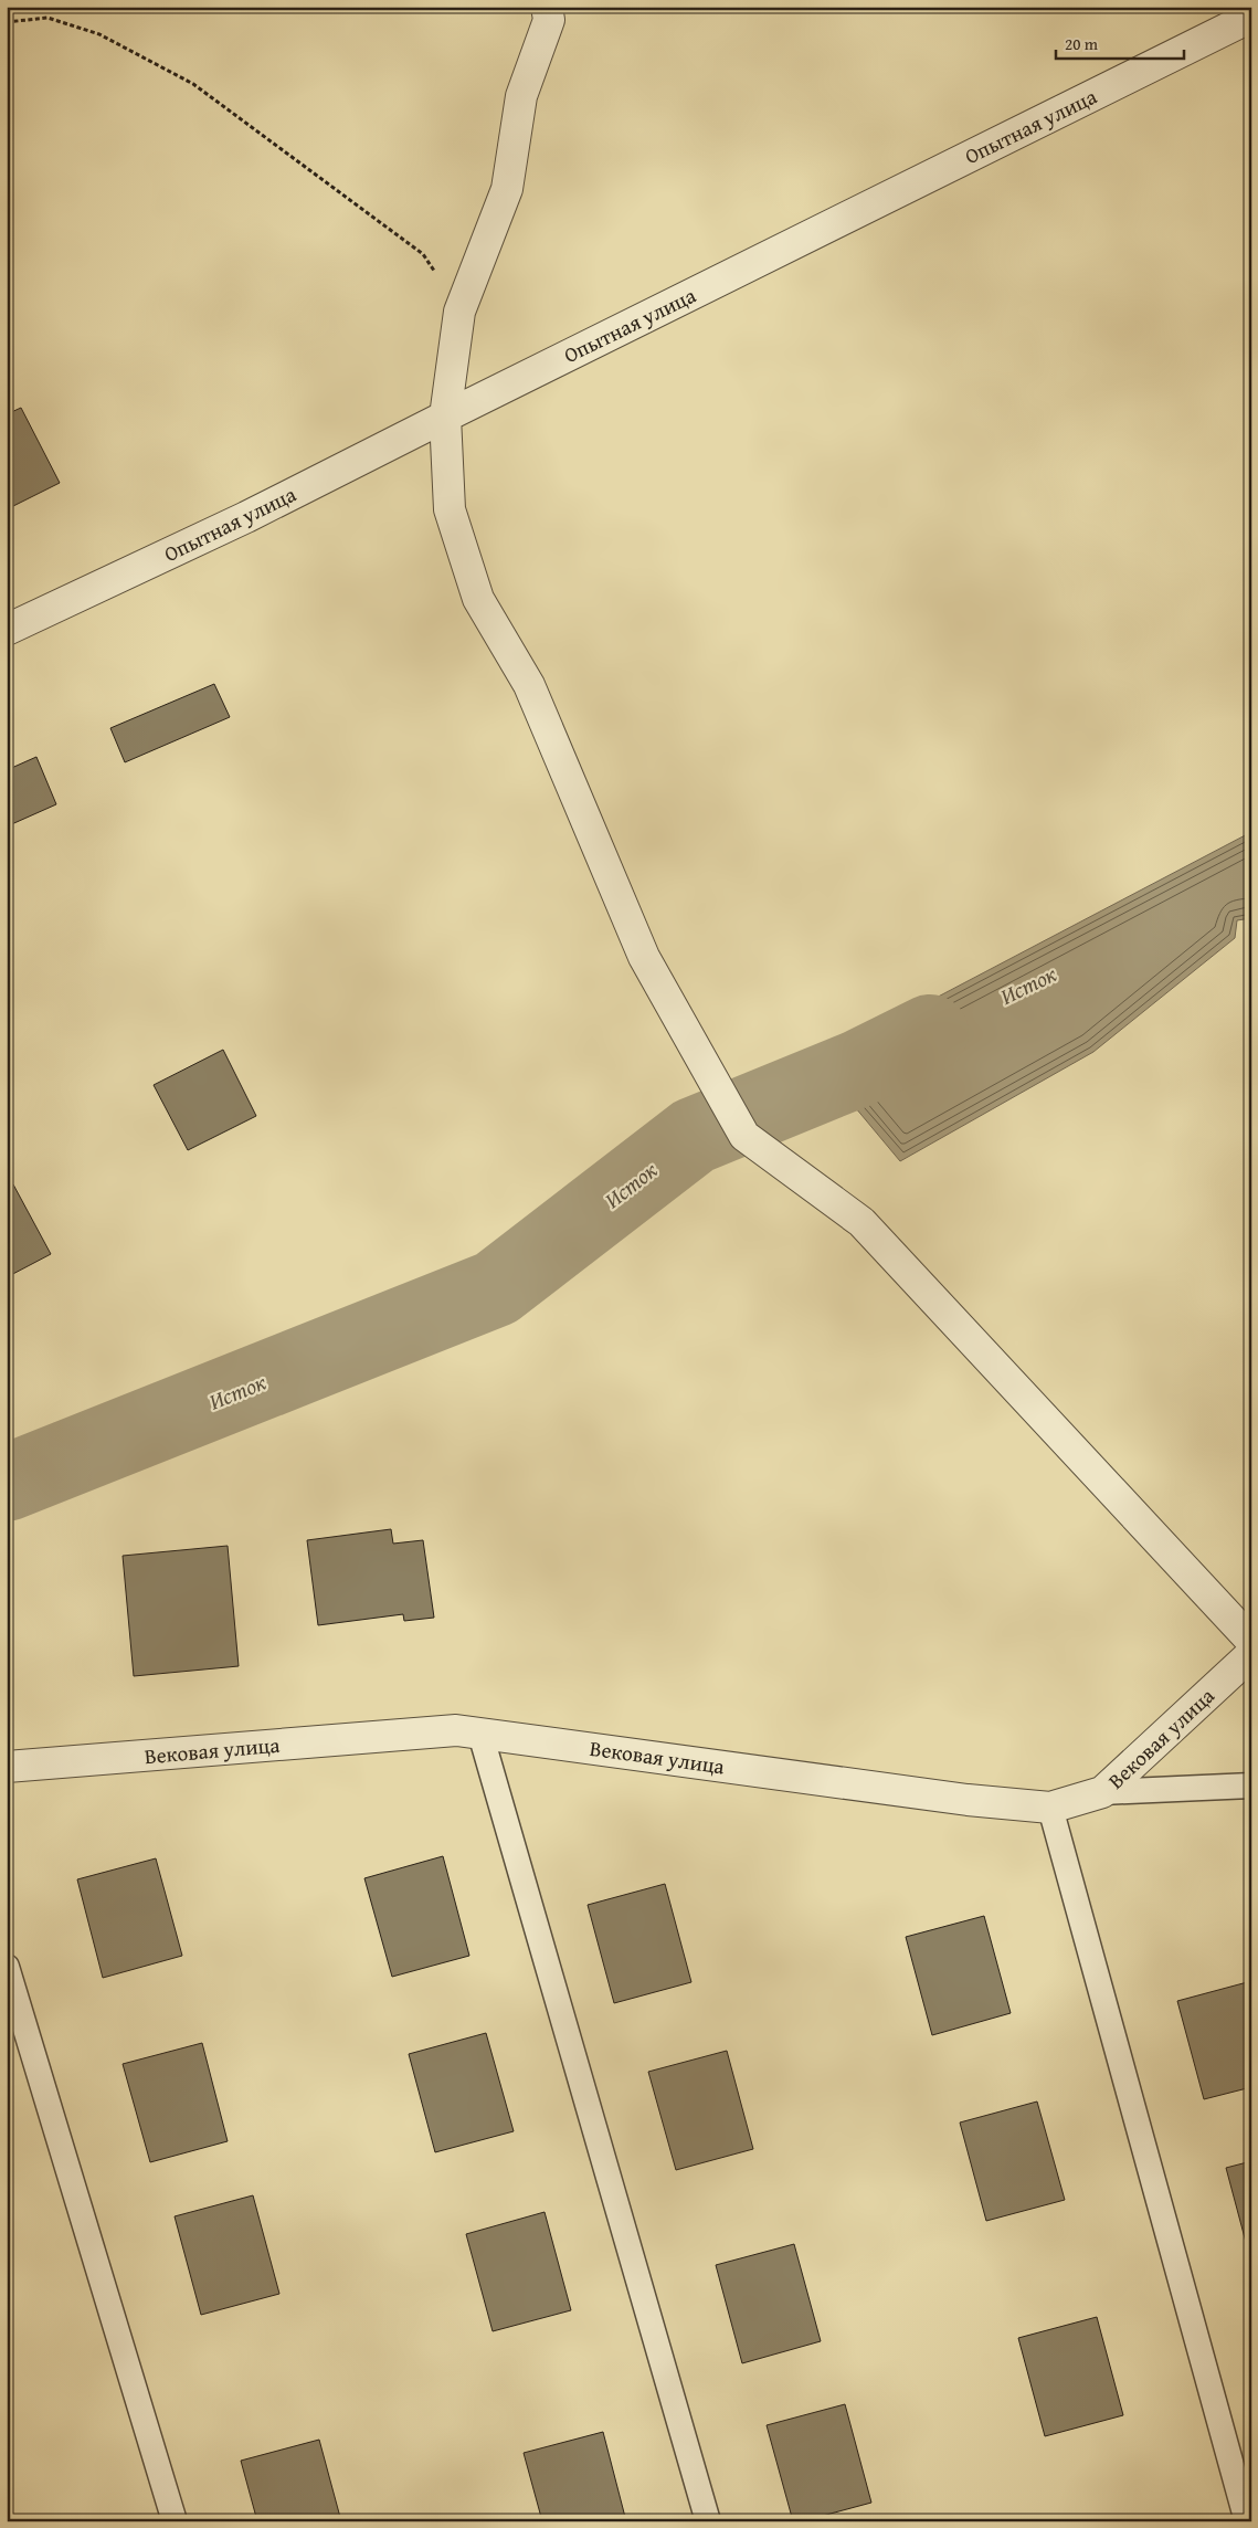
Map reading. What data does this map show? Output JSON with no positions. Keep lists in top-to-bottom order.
{
  "streets": {
    "street": ["Опытная улица", "Вековая улица"]
  },
  "water": ["Исток"],
  "scale_bar": "20 m"
}
